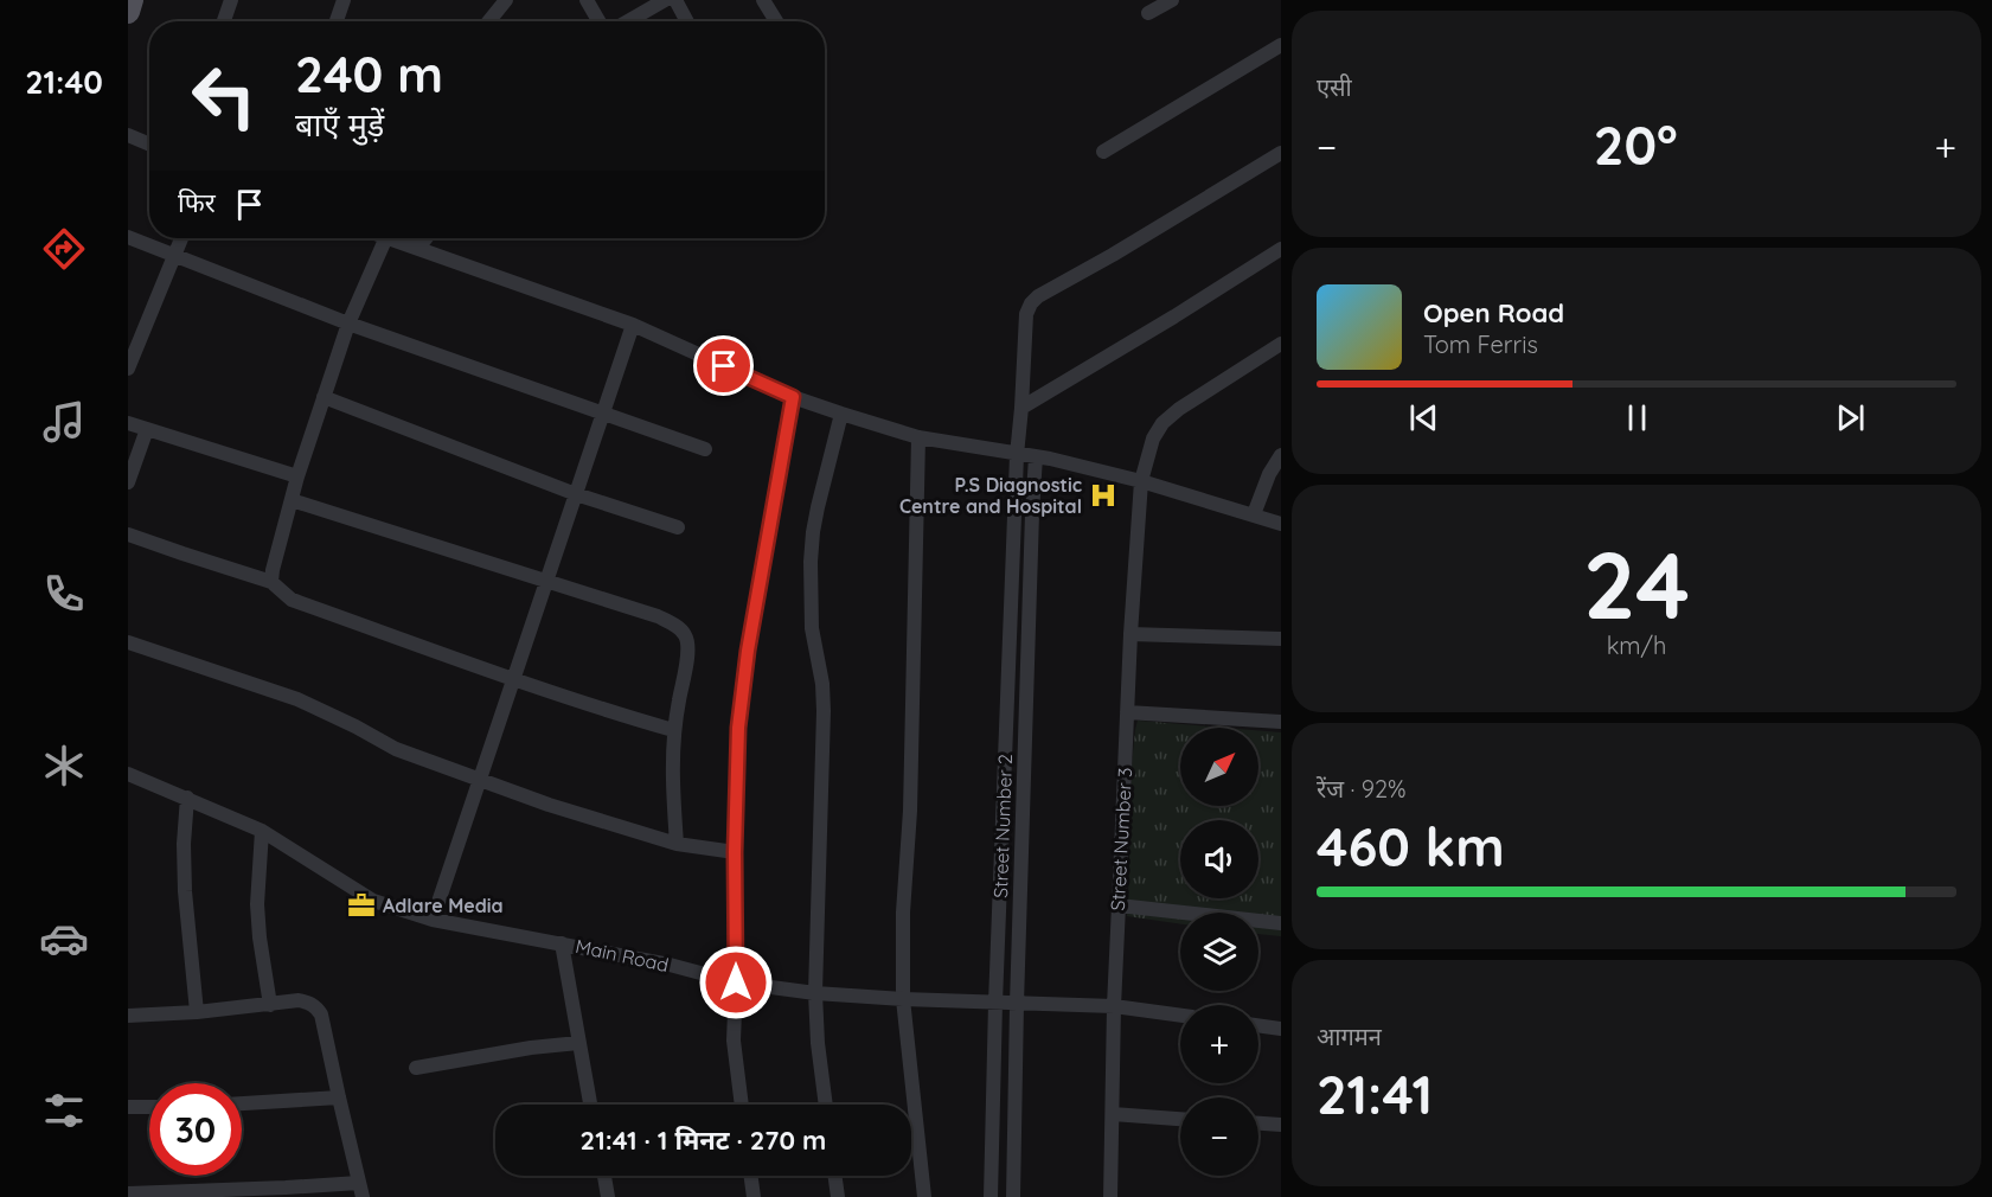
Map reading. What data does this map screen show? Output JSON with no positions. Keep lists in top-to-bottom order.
{
  "streets": {
    "street": ["Street Number 2", "Street Number 3", "Main Road"]
  },
  "crossings": [
    ["Street Number 2", "Main Road"],
    ["Street Number 3", "Main Road"]
  ],
  "places": {
    "hospital": ["P.S Diagnostic Centre and Hospital"],
    "office": ["Adlare Media"]
  },
  "north": "top right",
  "page": {
    "tabs": "21:40",
    "tile": [
      "एसी",
      ["24", "km/h"],
      ["रेंज · 92%", "460 km"],
      ["आगमन", "21:41"]
    ],
    "turn": ["240 m", "बाएँ मुड़ें"],
    "heat": ["−", "20°", "+"],
    "then": "फिर",
    "song": ["Open Road", "Tom Ferris"],
    "map_buttons": ["+", "−"],
    "limit": "30",
    "trip": "21:41 · 1 मिनट · 270 m"
  }
}
